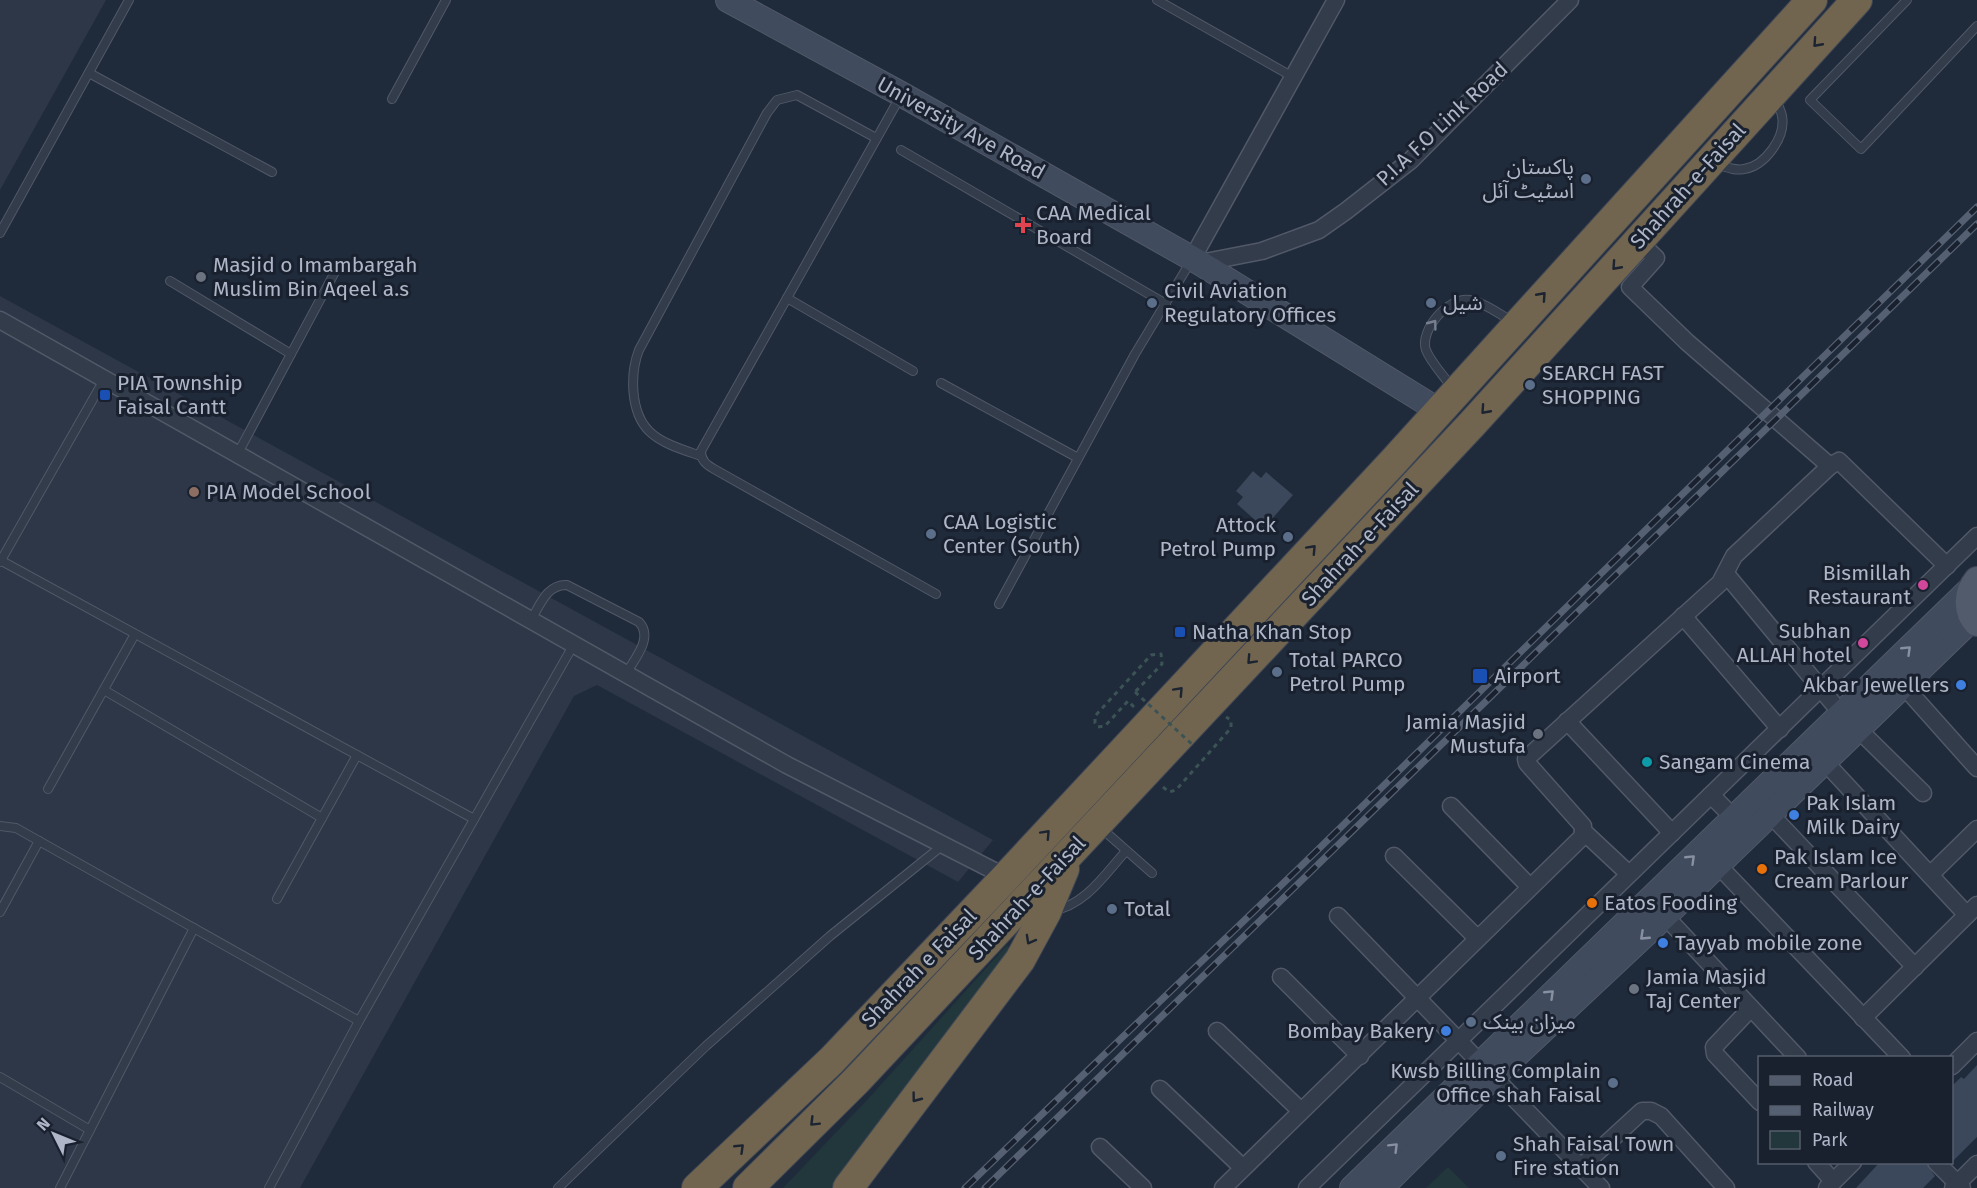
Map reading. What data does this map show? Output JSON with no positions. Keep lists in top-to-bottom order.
{
  "streets": {
    "highway": ["Shahrah-e-Faisal", "Shahrah e Faisal"],
    "street": ["P.I.A F.O Link Road", "University Ave Road"]
  },
  "crossings": [
    ["P.I.A F.O Link Road", "University Ave Road"],
    ["University Ave Road", "Shahrah-e-Faisal"],
    ["Shahrah-e-Faisal", "Shahrah e Faisal"]
  ],
  "places": {
    "other": [
      "پاکستان اسٹیٹ آئل",
      "Masjid o Imambargah Muslim Bin Aqeel a.s",
      "Civil Aviation Regulatory Offices",
      "شیل",
      "SEARCH FAST SHOPPING",
      "PIA Model School",
      "CAA Logistic Center (South)",
      "Attock Petrol Pump",
      "Bismillah Restaurant",
      "Subhan ALLAH hotel",
      "Total PARCO Petrol Pump",
      "Akbar Jewellers",
      "Jamia Masjid Mustufa",
      "Sangam Cinema",
      "Pak Islam Milk Dairy",
      "Pak Islam Ice Cream Parlour",
      "Eatos Fooding",
      "Total",
      "Tayyab mobile zone",
      "Jamia Masjid Taj Center",
      "میزان بینک",
      "Bombay Bakery",
      "Kwsb Billing Complain Office shah Faisal",
      "Shah Faisal Town Fire station"
    ],
    "health": ["CAA Medical Board"],
    "transit": ["PIA Township Faisal Cantt", "Natha Khan Stop", "Airport"]
  },
  "legend": ["Road", "Railway", "Park"],
  "north": "top left"
}
